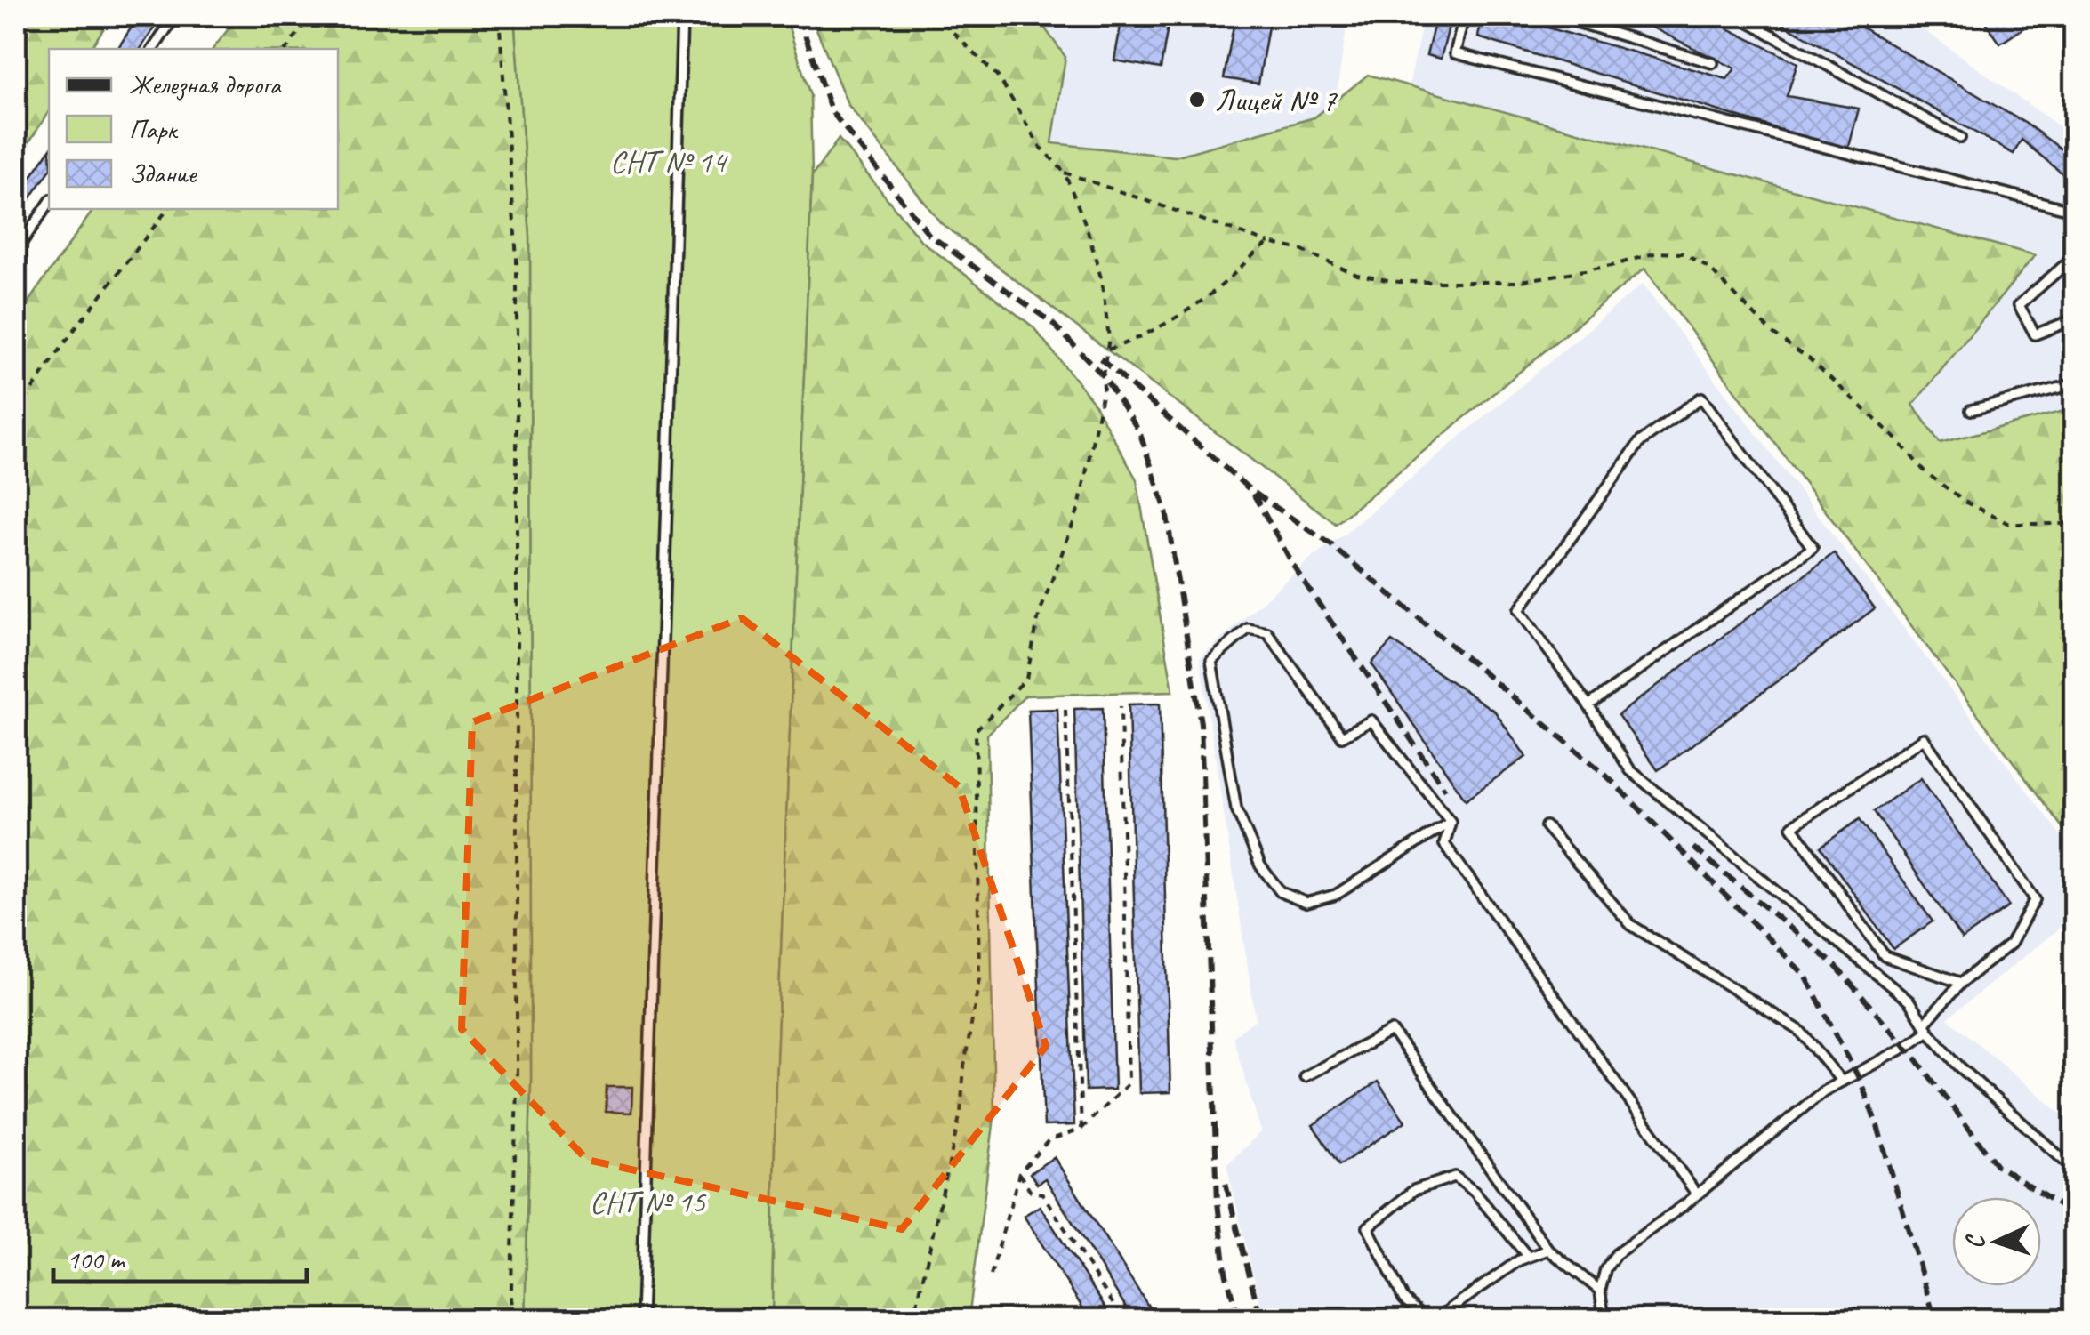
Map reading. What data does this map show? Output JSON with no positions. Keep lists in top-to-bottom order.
{
  "parks": ["СНТ № 14", "СНТ № 15"],
  "places": ["Лицей № 7"],
  "legend": ["Железная дорога", "Парк", "Здание"],
  "scale_bar": "100 m",
  "north": "left"
}
